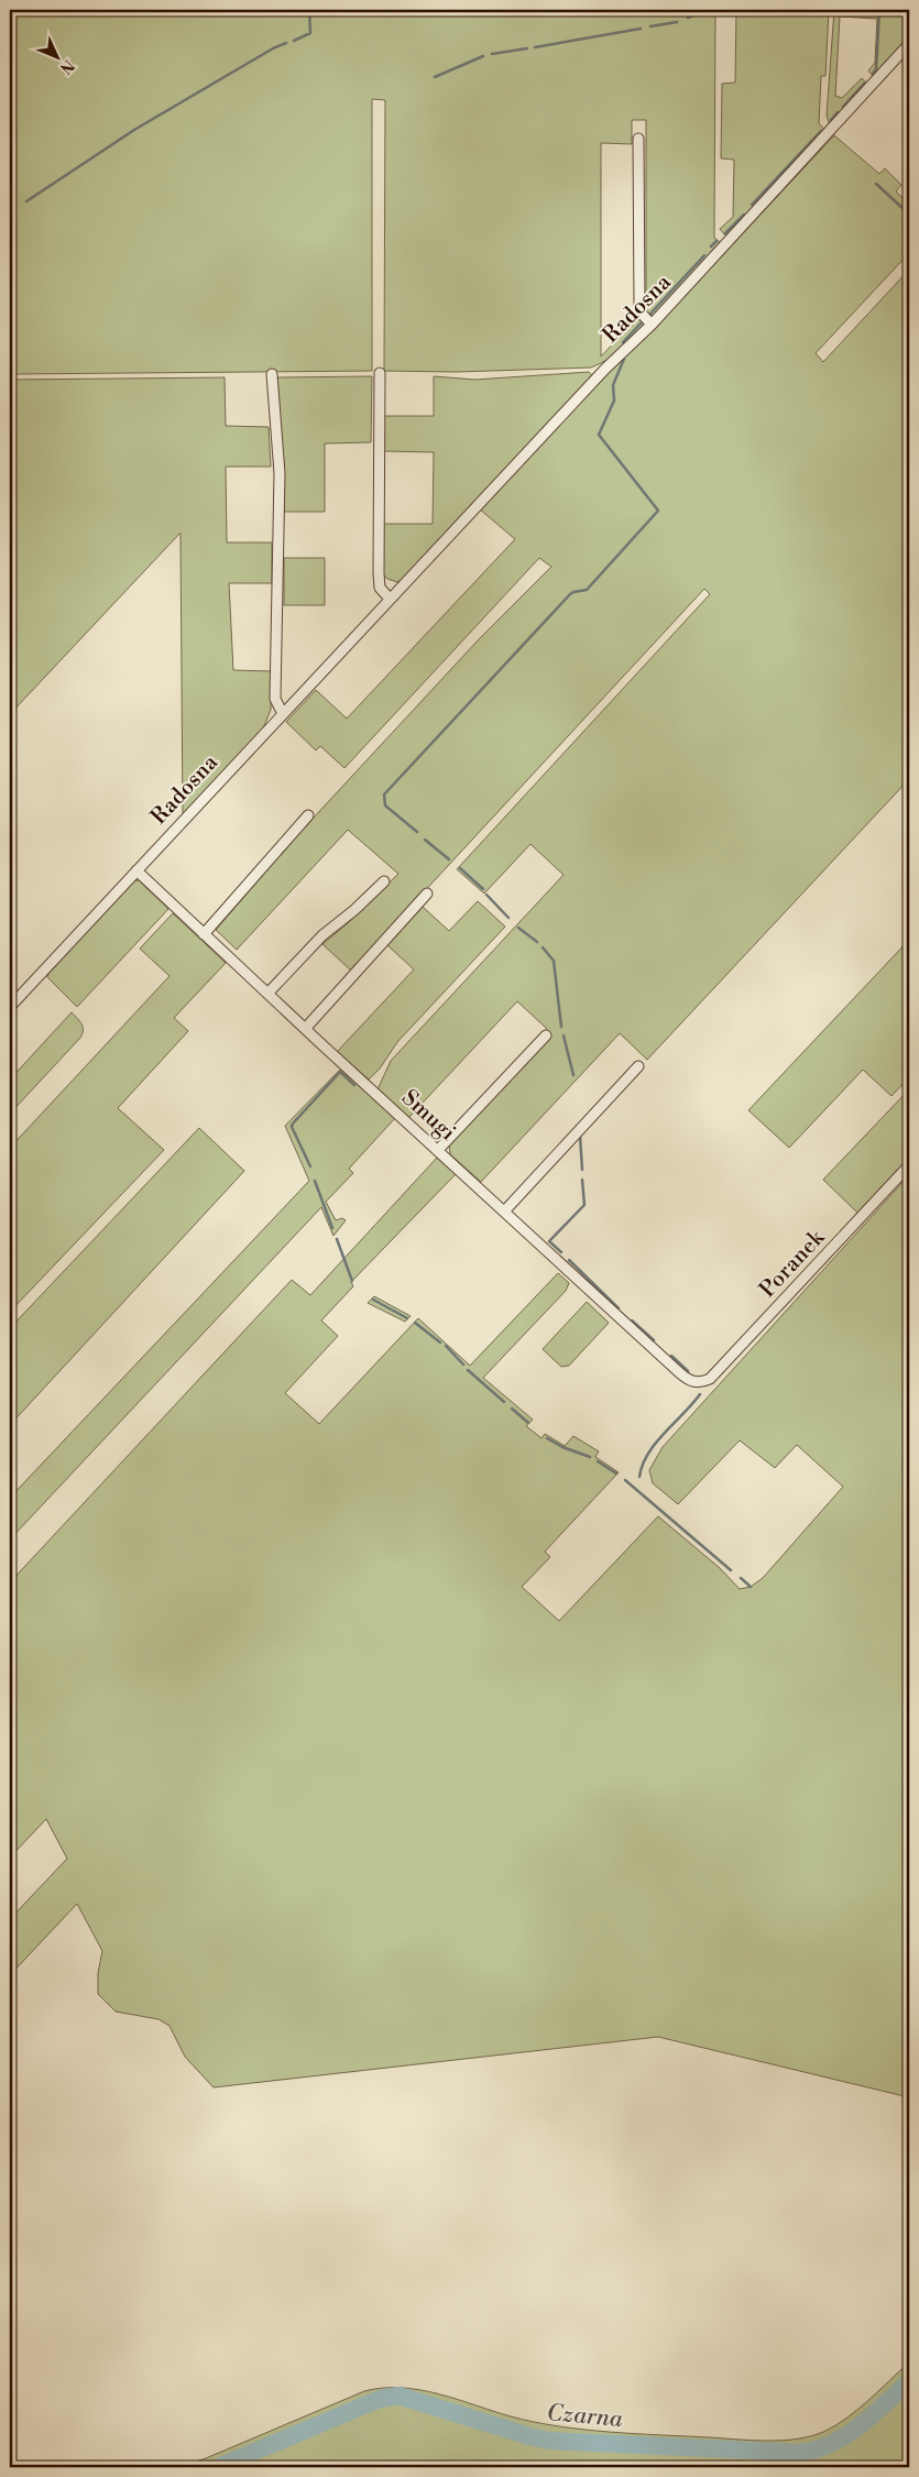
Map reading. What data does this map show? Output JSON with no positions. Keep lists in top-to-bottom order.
{
  "streets": {
    "street": ["Radosna", "Smugi", "Poranek"]
  },
  "crossings": [
    ["Radosna", "Smugi"],
    ["Smugi", "Poranek"]
  ],
  "water": ["Czarna"],
  "north": "bottom right"
}
